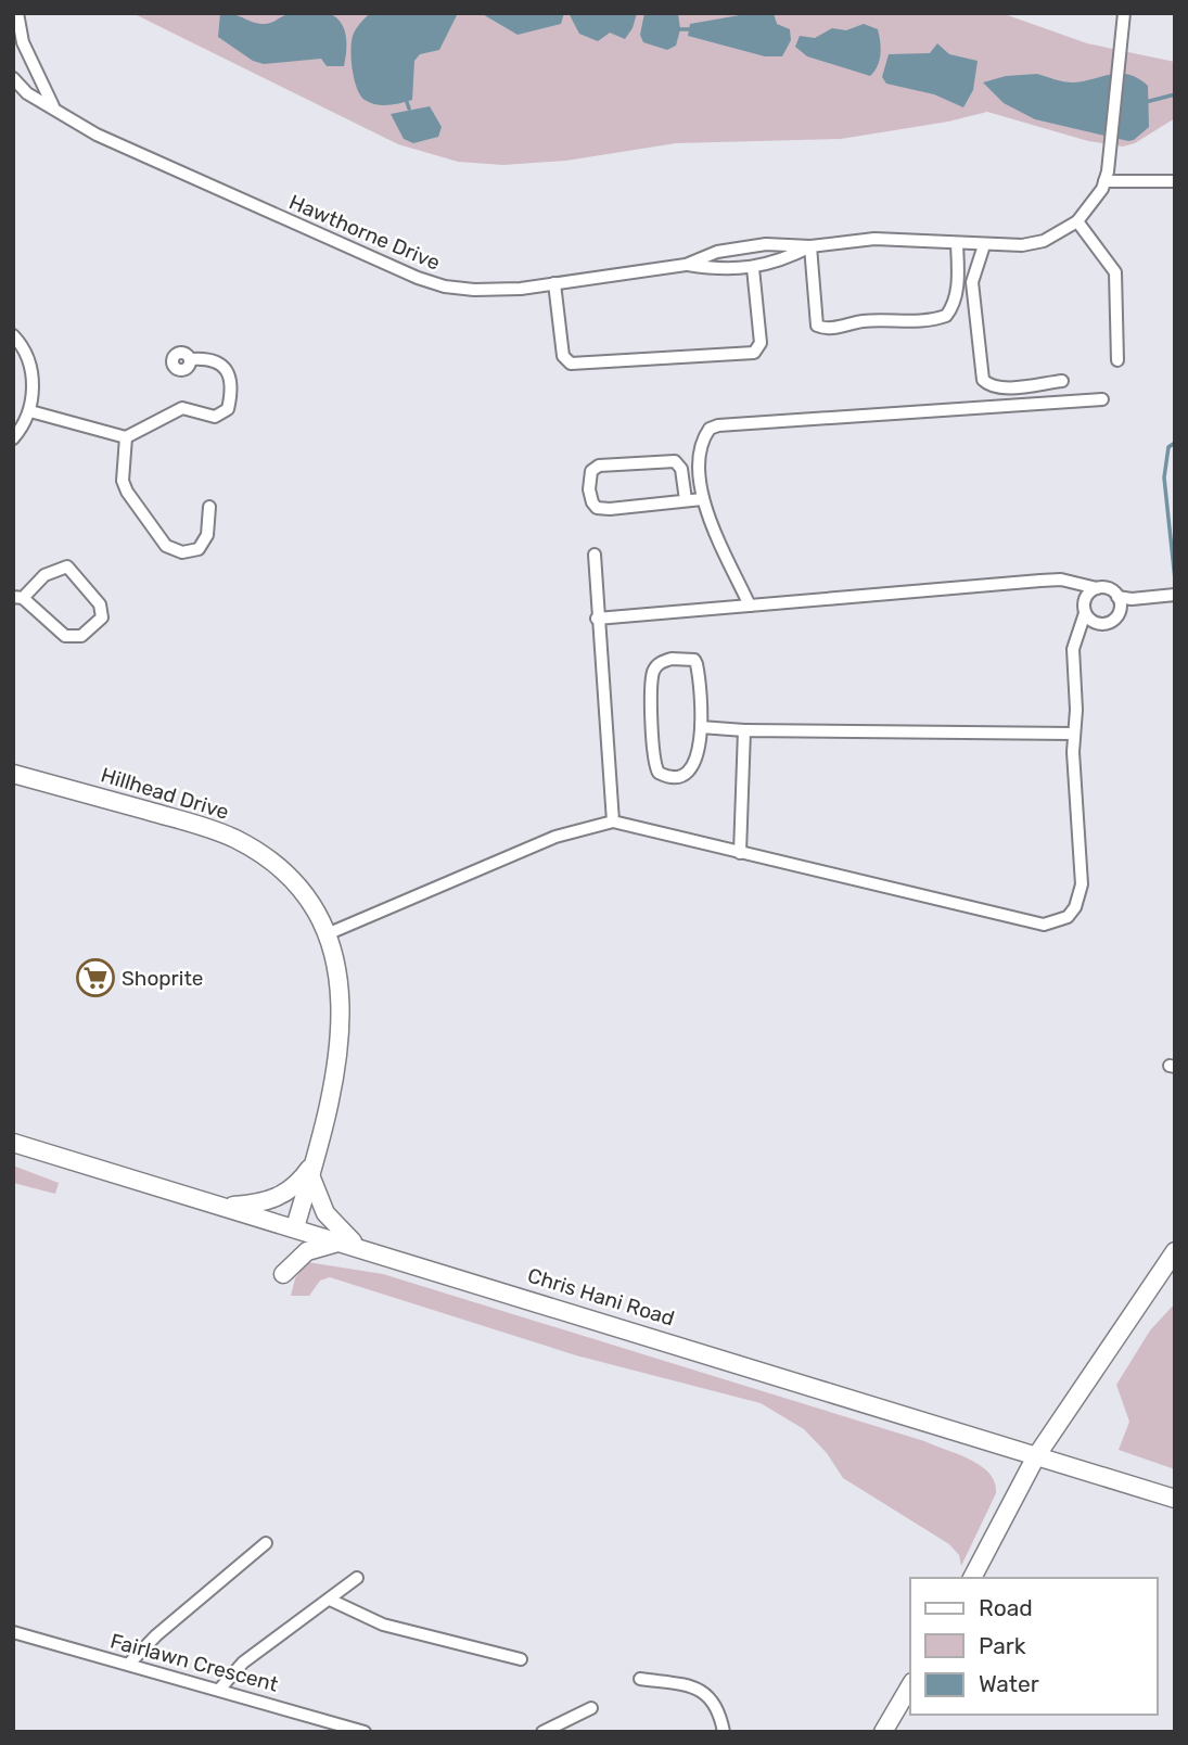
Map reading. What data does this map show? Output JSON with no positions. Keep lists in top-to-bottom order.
{
  "streets": {
    "main road": ["Hillhead Drive", "Chris Hani Road"],
    "street": ["Hawthorne Drive", "Fairlawn Crescent"]
  },
  "crossings": [
    ["Hillhead Drive", "Chris Hani Road"]
  ],
  "places": {
    "supermarket": ["Shoprite"]
  },
  "legend": ["Road", "Park", "Water"]
}
